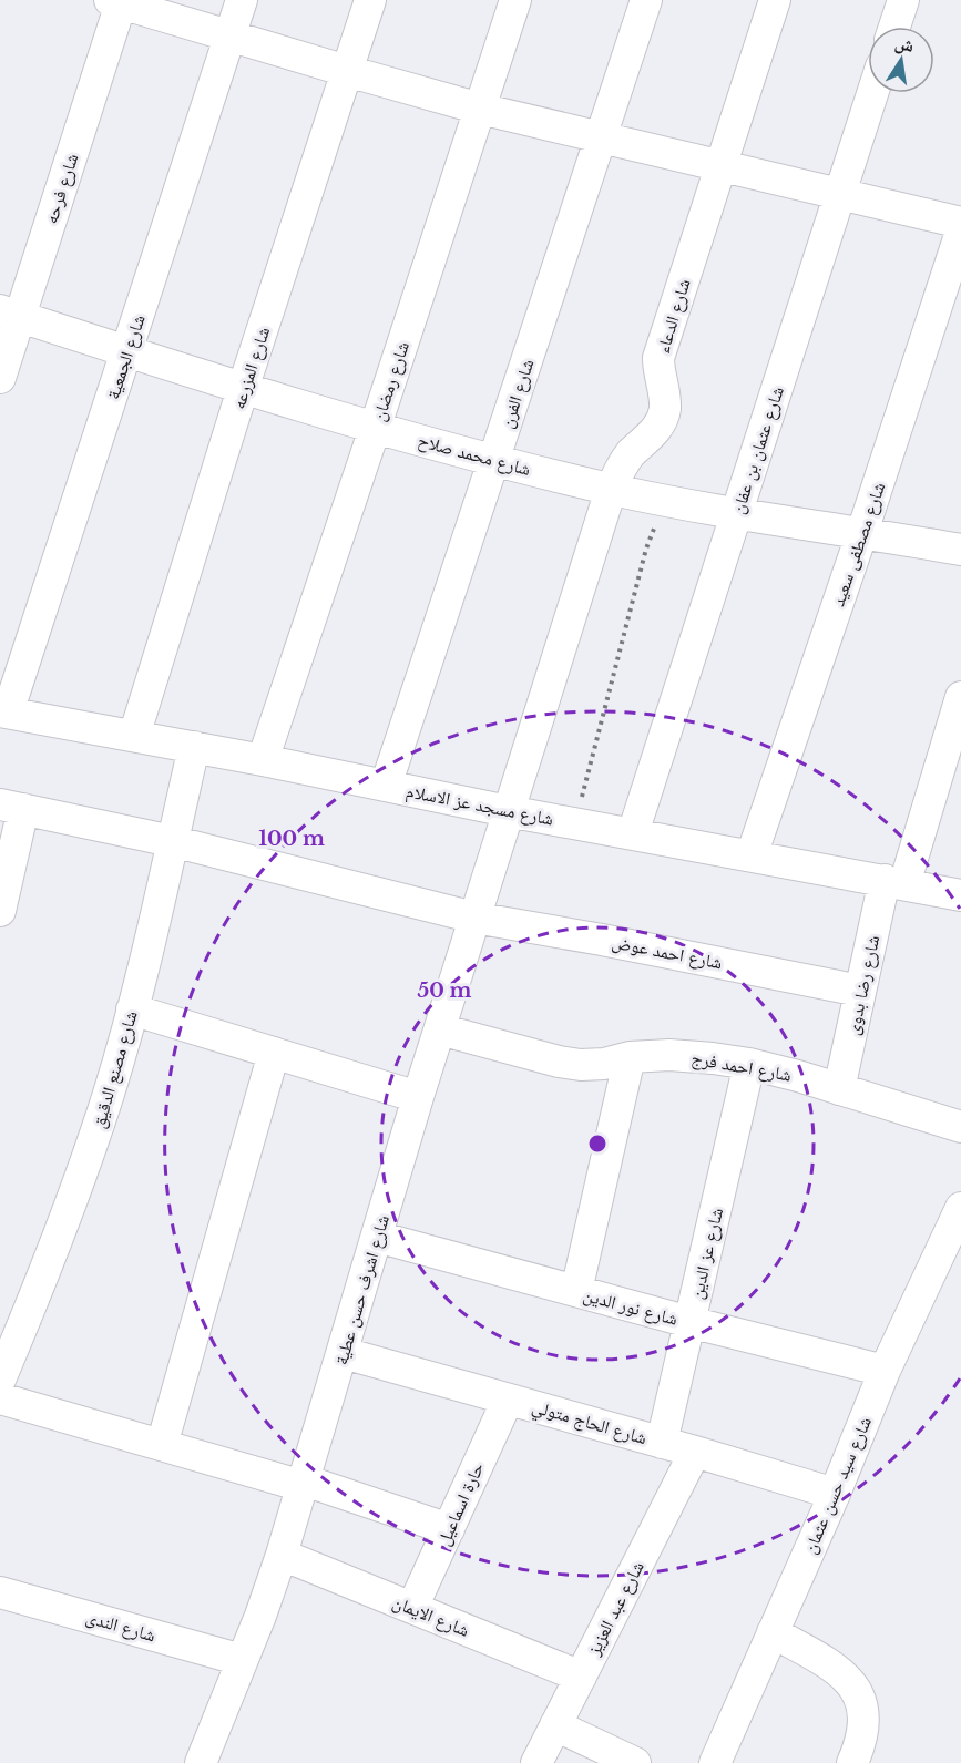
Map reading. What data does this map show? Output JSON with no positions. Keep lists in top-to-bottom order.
{
  "streets": {
    "street": [
      "شارع فرحه",
      "شارع الدعاء",
      "شارع الجمعية",
      "شارع المزرعه",
      "شارع رمضان",
      "شارع الفرن",
      "شارع عثمان بن عفان",
      "شارع محمد صلاح",
      "شارع مصطفى سعيد",
      "شارع مسجد عز الاسلام",
      "شارع احمد عوض",
      "شارع رضا بدوى",
      "شارع احمد فرج",
      "شارع مصنع الدقيق",
      "شارع عز الدين",
      "شارع اشرف حسن عطية",
      "شارع نور الدين",
      "شارع الحاج متولي",
      "شارع سيد حسن عثمان",
      "حارة اسماعيل",
      "شارع عبد العزيز",
      "شارع الايمان",
      "شارع الندى"
    ]
  },
  "crossings": [
    ["شارع فرحه", "شارع محمد صلاح"],
    ["شارع الدعاء", "شارع محمد صلاح"],
    ["شارع الدعاء", "شارع مسجد عز الاسلام"],
    ["شارع الدعاء", "شارع اشرف حسن عطية"],
    ["شارع الجمعية", "شارع محمد صلاح"],
    ["شارع الجمعية", "شارع مسجد عز الاسلام"],
    ["شارع المزرعه", "شارع محمد صلاح"],
    ["شارع المزرعه", "شارع مسجد عز الاسلام"],
    ["شارع رمضان", "شارع محمد صلاح"],
    ["شارع رمضان", "شارع مسجد عز الاسلام"],
    ["شارع الفرن", "شارع محمد صلاح"],
    ["شارع الفرن", "شارع مسجد عز الاسلام"],
    ["شارع عثمان بن عفان", "شارع محمد صلاح"],
    ["شارع عثمان بن عفان", "شارع مسجد عز الاسلام"],
    ["شارع محمد صلاح", "شارع مصطفى سعيد"],
    ["شارع مصطفى سعيد", "شارع مسجد عز الاسلام"],
    ["شارع مسجد عز الاسلام", "شارع رضا بدوى"],
    ["شارع مسجد عز الاسلام", "شارع مصنع الدقيق"],
    ["شارع مسجد عز الاسلام", "شارع اشرف حسن عطية"],
    ["شارع احمد عوض", "شارع رضا بدوى"],
    ["شارع احمد عوض", "شارع مصنع الدقيق"],
    ["شارع احمد عوض", "شارع اشرف حسن عطية"],
    ["شارع رضا بدوى", "شارع احمد فرج"],
    ["شارع احمد فرج", "شارع عز الدين"],
    ["شارع احمد فرج", "شارع اشرف حسن عطية"],
    ["شارع عز الدين", "شارع نور الدين"],
    ["شارع عز الدين", "شارع الحاج متولي"],
    ["شارع اشرف حسن عطية", "شارع نور الدين"],
    ["شارع اشرف حسن عطية", "شارع الحاج متولي"],
    ["شارع اشرف حسن عطية", "شارع الايمان"],
    ["شارع اشرف حسن عطية", "شارع الندى"],
    ["شارع نور الدين", "شارع سيد حسن عثمان"],
    ["شارع الحاج متولي", "شارع سيد حسن عثمان"],
    ["شارع الحاج متولي", "حارة اسماعيل"],
    ["شارع الحاج متولي", "شارع عبد العزيز"],
    ["حارة اسماعيل", "شارع الايمان"],
    ["شارع عبد العزيز", "شارع الايمان"]
  ],
  "north": "top",
  "rings": ["100 m", "50 m"]
}
